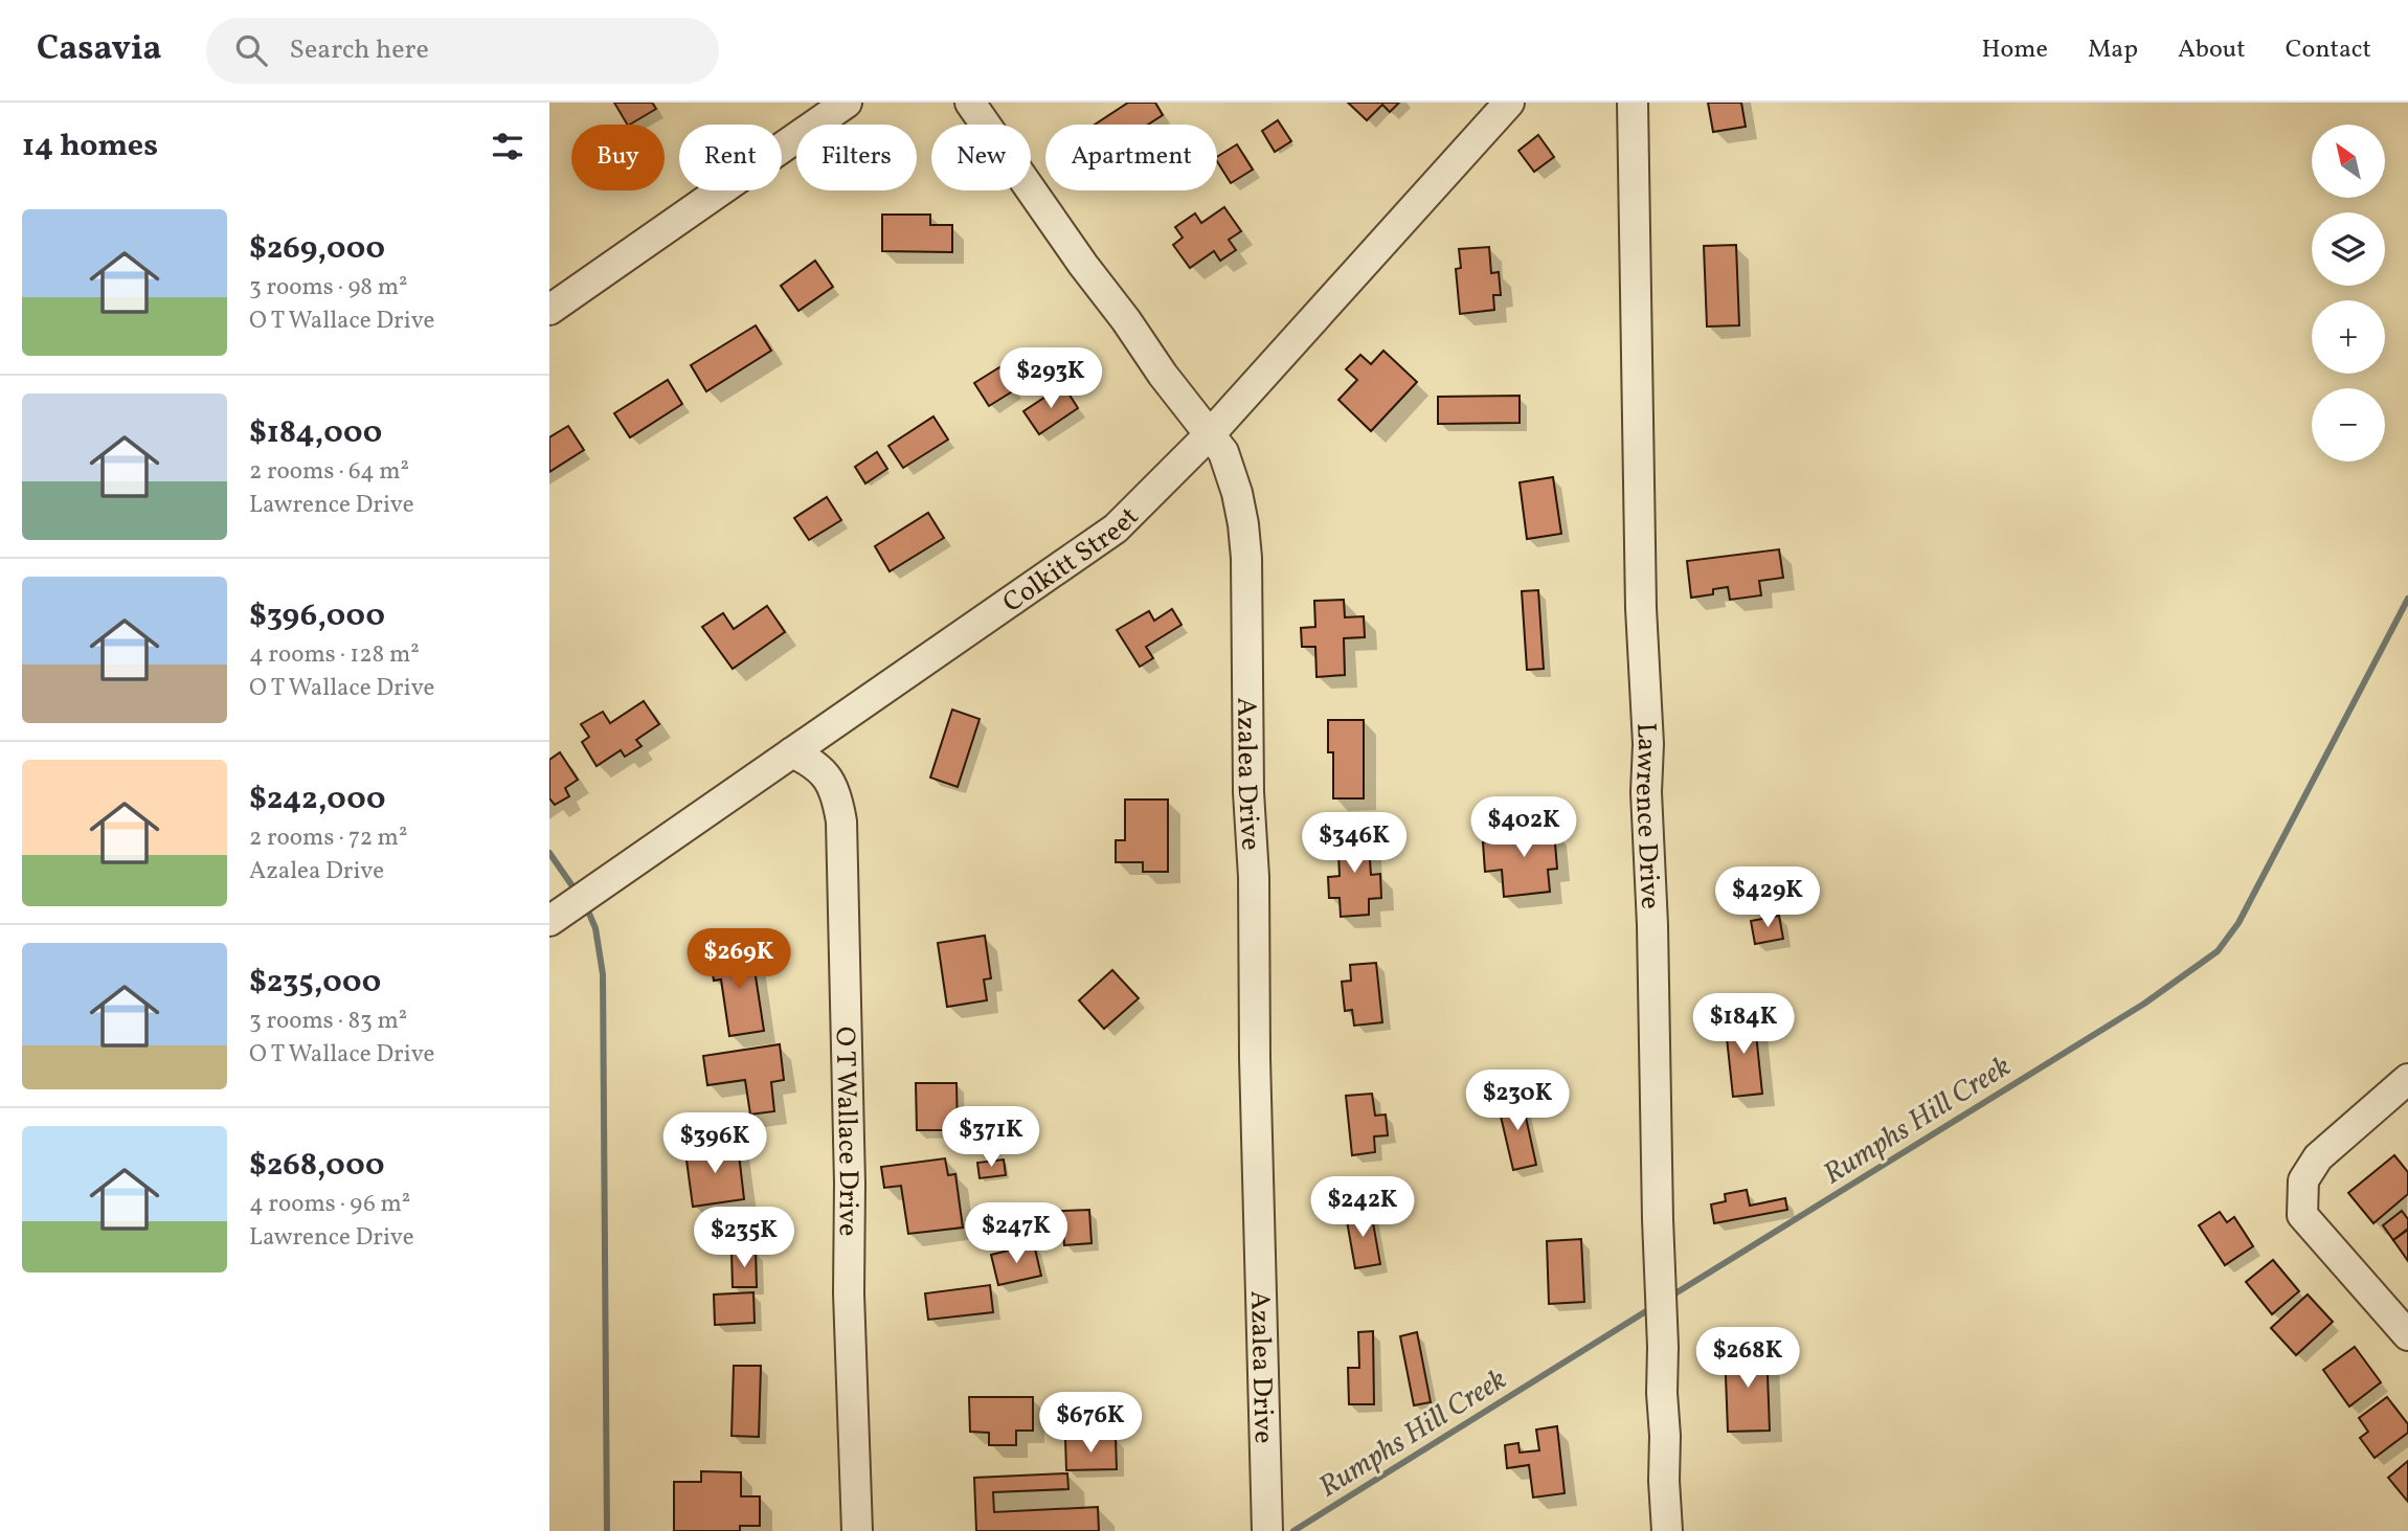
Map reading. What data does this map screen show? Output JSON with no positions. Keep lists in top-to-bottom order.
{
  "streets": {
    "street": [
      "Colkitt Street",
      "Azalea Drive",
      "Lawrence Drive",
      "O T Wallace Drive"
    ]
  },
  "crossings": [
    ["Colkitt Street", "Azalea Drive"],
    ["Colkitt Street", "O T Wallace Drive"]
  ],
  "water": ["Rumphs Hill Creek"],
  "north": "top left",
  "page": {
    "header": "Casavia",
    "search": "Search here",
    "nav": [
      "Home",
      "Map",
      "About",
      "Contact"
    ],
    "heading": "14 homes",
    "map_buttons": ["+", "−"],
    "chip": [
      "Buy",
      "Rent",
      "Filters",
      "New",
      "Apartment"
    ],
    "list": [
      {
        "name": "$269,000",
        "note": "3 rooms · 98 m² · O T Wallace Drive"
      },
      {
        "name": "$184,000",
        "note": "2 rooms · 64 m² · Lawrence Drive"
      },
      {
        "name": "$396,000",
        "note": "4 rooms · 128 m² · O T Wallace Drive"
      },
      {
        "name": "$242,000",
        "note": "2 rooms · 72 m² · Azalea Drive"
      },
      {
        "name": "$235,000",
        "note": "3 rooms · 83 m² · O T Wallace Drive"
      },
      {
        "name": "$268,000",
        "note": "4 rooms · 96 m² · Lawrence Drive"
      }
    ],
    "price": [
      "$293K",
      "$402K",
      "$346K",
      "$429K",
      "$269K",
      "$184K",
      "$230K",
      "$371K",
      "$396K",
      "$242K",
      "$247K",
      "$235K",
      "$268K",
      "$676K"
    ]
  }
}
